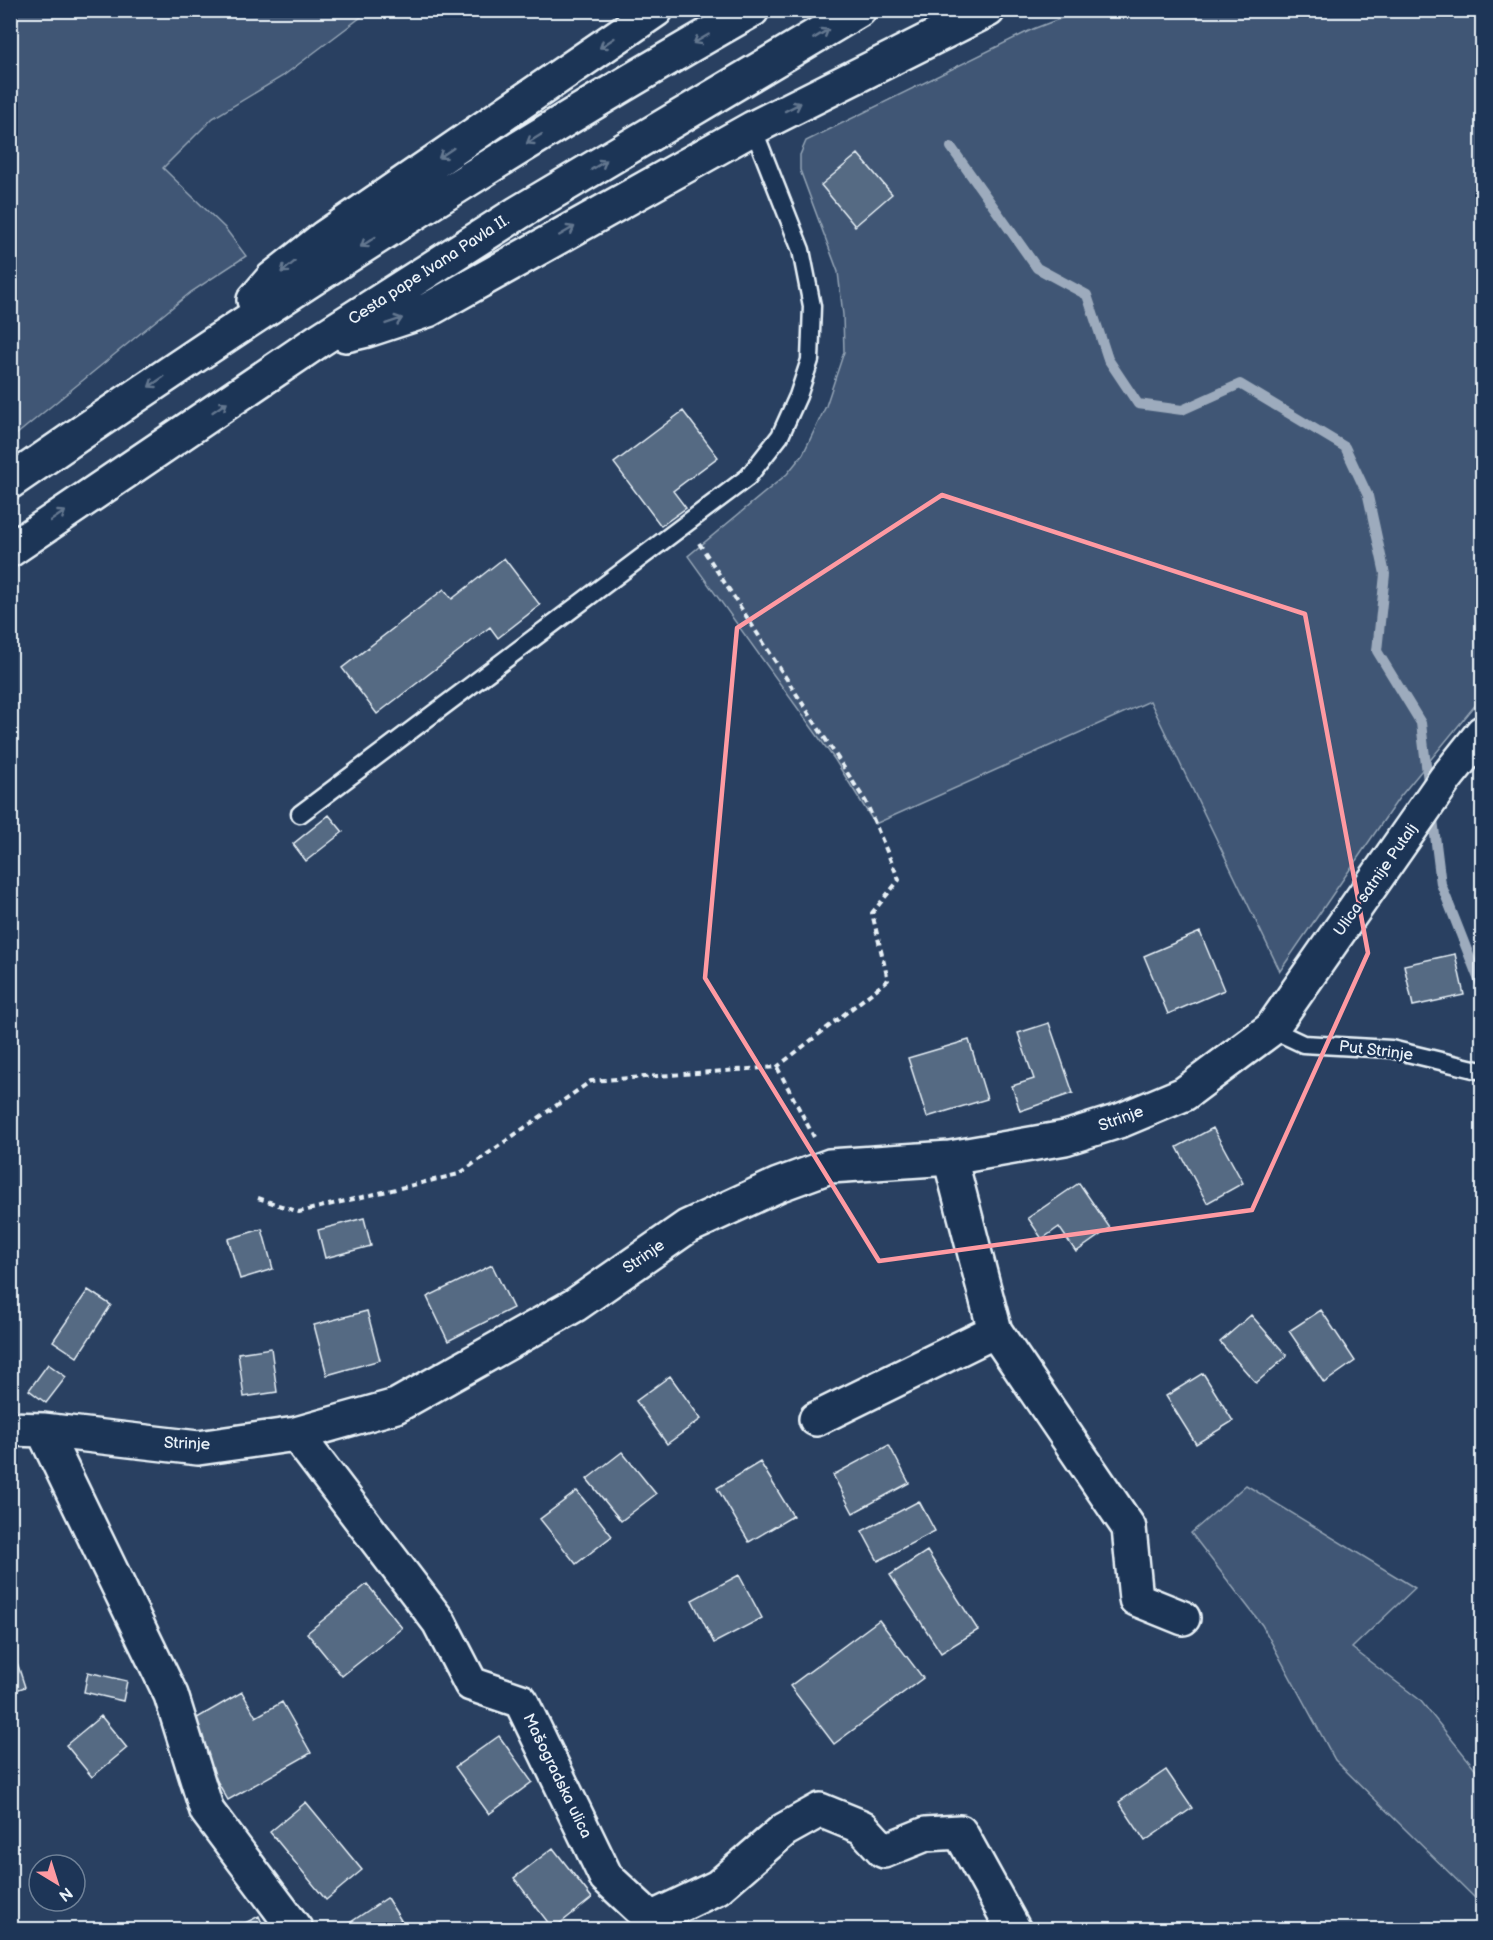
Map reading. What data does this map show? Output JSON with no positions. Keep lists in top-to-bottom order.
{
  "streets": {
    "street": [
      "Cesta pape Ivana Pavla II.",
      "Ulica satnije Putalj",
      "Strinje",
      "Mašogradska ulica"
    ],
    "lane": ["Put Strinje"]
  },
  "crossings": [
    ["Ulica satnije Putalj", "Put Strinje"],
    ["Ulica satnije Putalj", "Strinje"],
    ["Put Strinje", "Strinje"],
    ["Strinje", "Mašogradska ulica"]
  ],
  "north": "bottom right"
}
